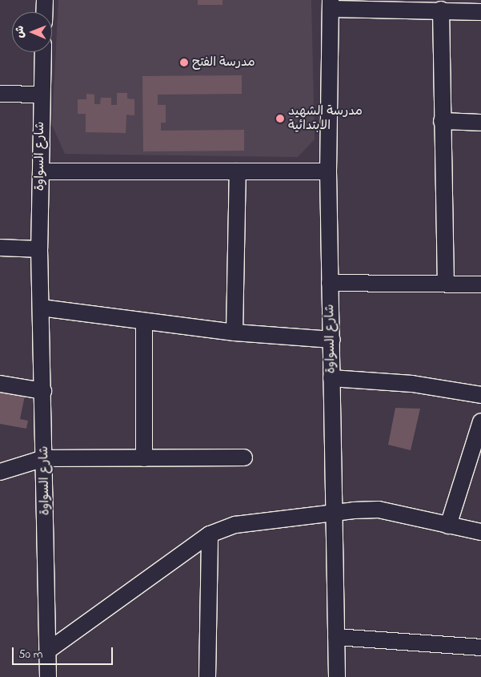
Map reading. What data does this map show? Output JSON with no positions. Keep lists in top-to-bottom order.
{
  "streets": {
    "street": ["شارع السواوة"]
  },
  "places": ["مدرسة الفتح", "مدرسة الشهيد الابتدائية"],
  "scale_bar": "50 m",
  "north": "left"
}
